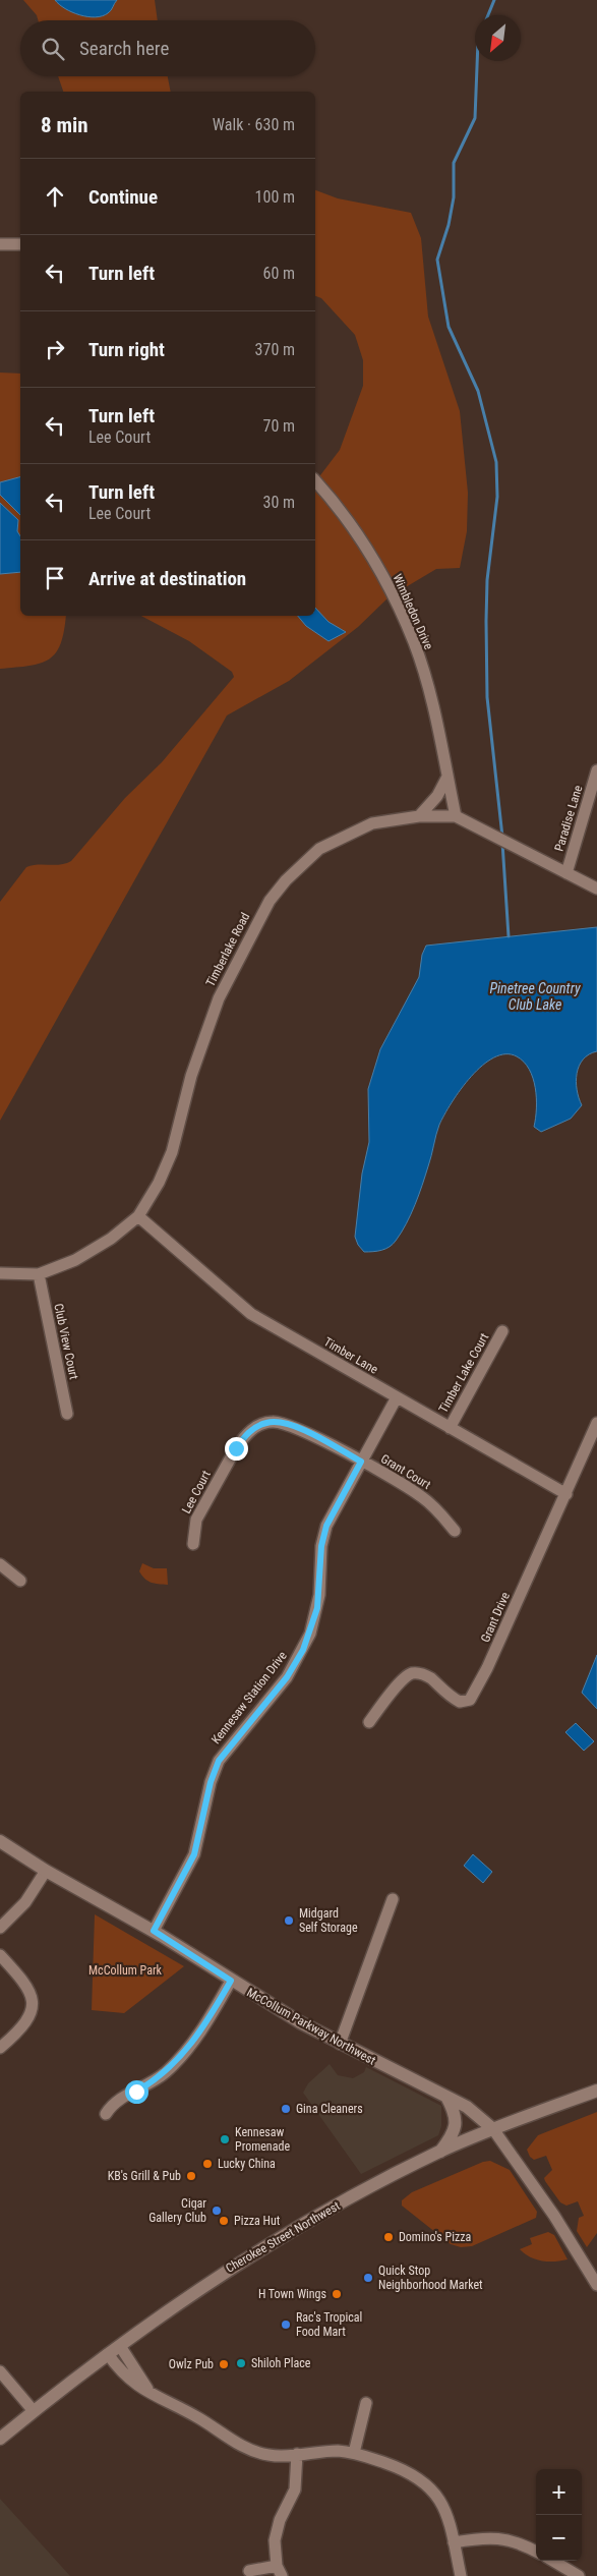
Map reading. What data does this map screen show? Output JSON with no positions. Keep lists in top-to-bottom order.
{
  "streets": {
    "main road": ["McCollum Parkway Northwest", "Cherokee Street Northwest"],
    "street": [
      "Wimbledon Drive",
      "Paradise Lane",
      "Timberlake Road",
      "Club View Court",
      "Timber Lane",
      "Timber Lake Court",
      "Grant Court",
      "Lee Court",
      "Grant Drive",
      "Kennesaw Station Drive"
    ]
  },
  "crossings": [
    ["Wimbledon Drive", "Timberlake Road"],
    ["Paradise Lane", "Timberlake Road"],
    ["Timberlake Road", "Club View Court"],
    ["Timberlake Road", "Timber Lane"],
    ["Timber Lane", "Timber Lake Court"],
    ["Timber Lane", "Grant Drive"],
    ["Timber Lane", "Kennesaw Station Drive"],
    ["Grant Court", "Lee Court"],
    ["Grant Court", "Kennesaw Station Drive"],
    ["Lee Court", "Kennesaw Station Drive"],
    ["Kennesaw Station Drive", "McCollum Parkway Northwest"],
    ["McCollum Parkway Northwest", "Cherokee Street Northwest"]
  ],
  "water": ["Pinetree Country Club Lake"],
  "parks": ["McCollum Park"],
  "places": [
    "Midgard Self Storage",
    "Gina Cleaners",
    "Kennesaw Promenade",
    "Lucky China",
    "KB's Grill & Pub",
    "Cigar Gallery Club",
    "Pizza Hut",
    "Domino's Pizza",
    "Quick Stop Neighborhood Market",
    "H Town Wings",
    "Rac's Tropical Food Mart",
    "Shiloh Place",
    "Owlz Pub"
  ],
  "north": "bottom left",
  "page": {
    "search": "Search here",
    "heading": ["8 min", "Walk · 630 m"],
    "list": [
      ["Continue", "100 m"],
      ["Turn left", "60 m"],
      ["Turn right", "370 m"],
      ["Turn left", "Lee Court", "70 m"],
      ["Turn left", "Lee Court", "30 m"],
      "Arrive at destination"
    ],
    "map_buttons": ["+", "−"]
  }
}
